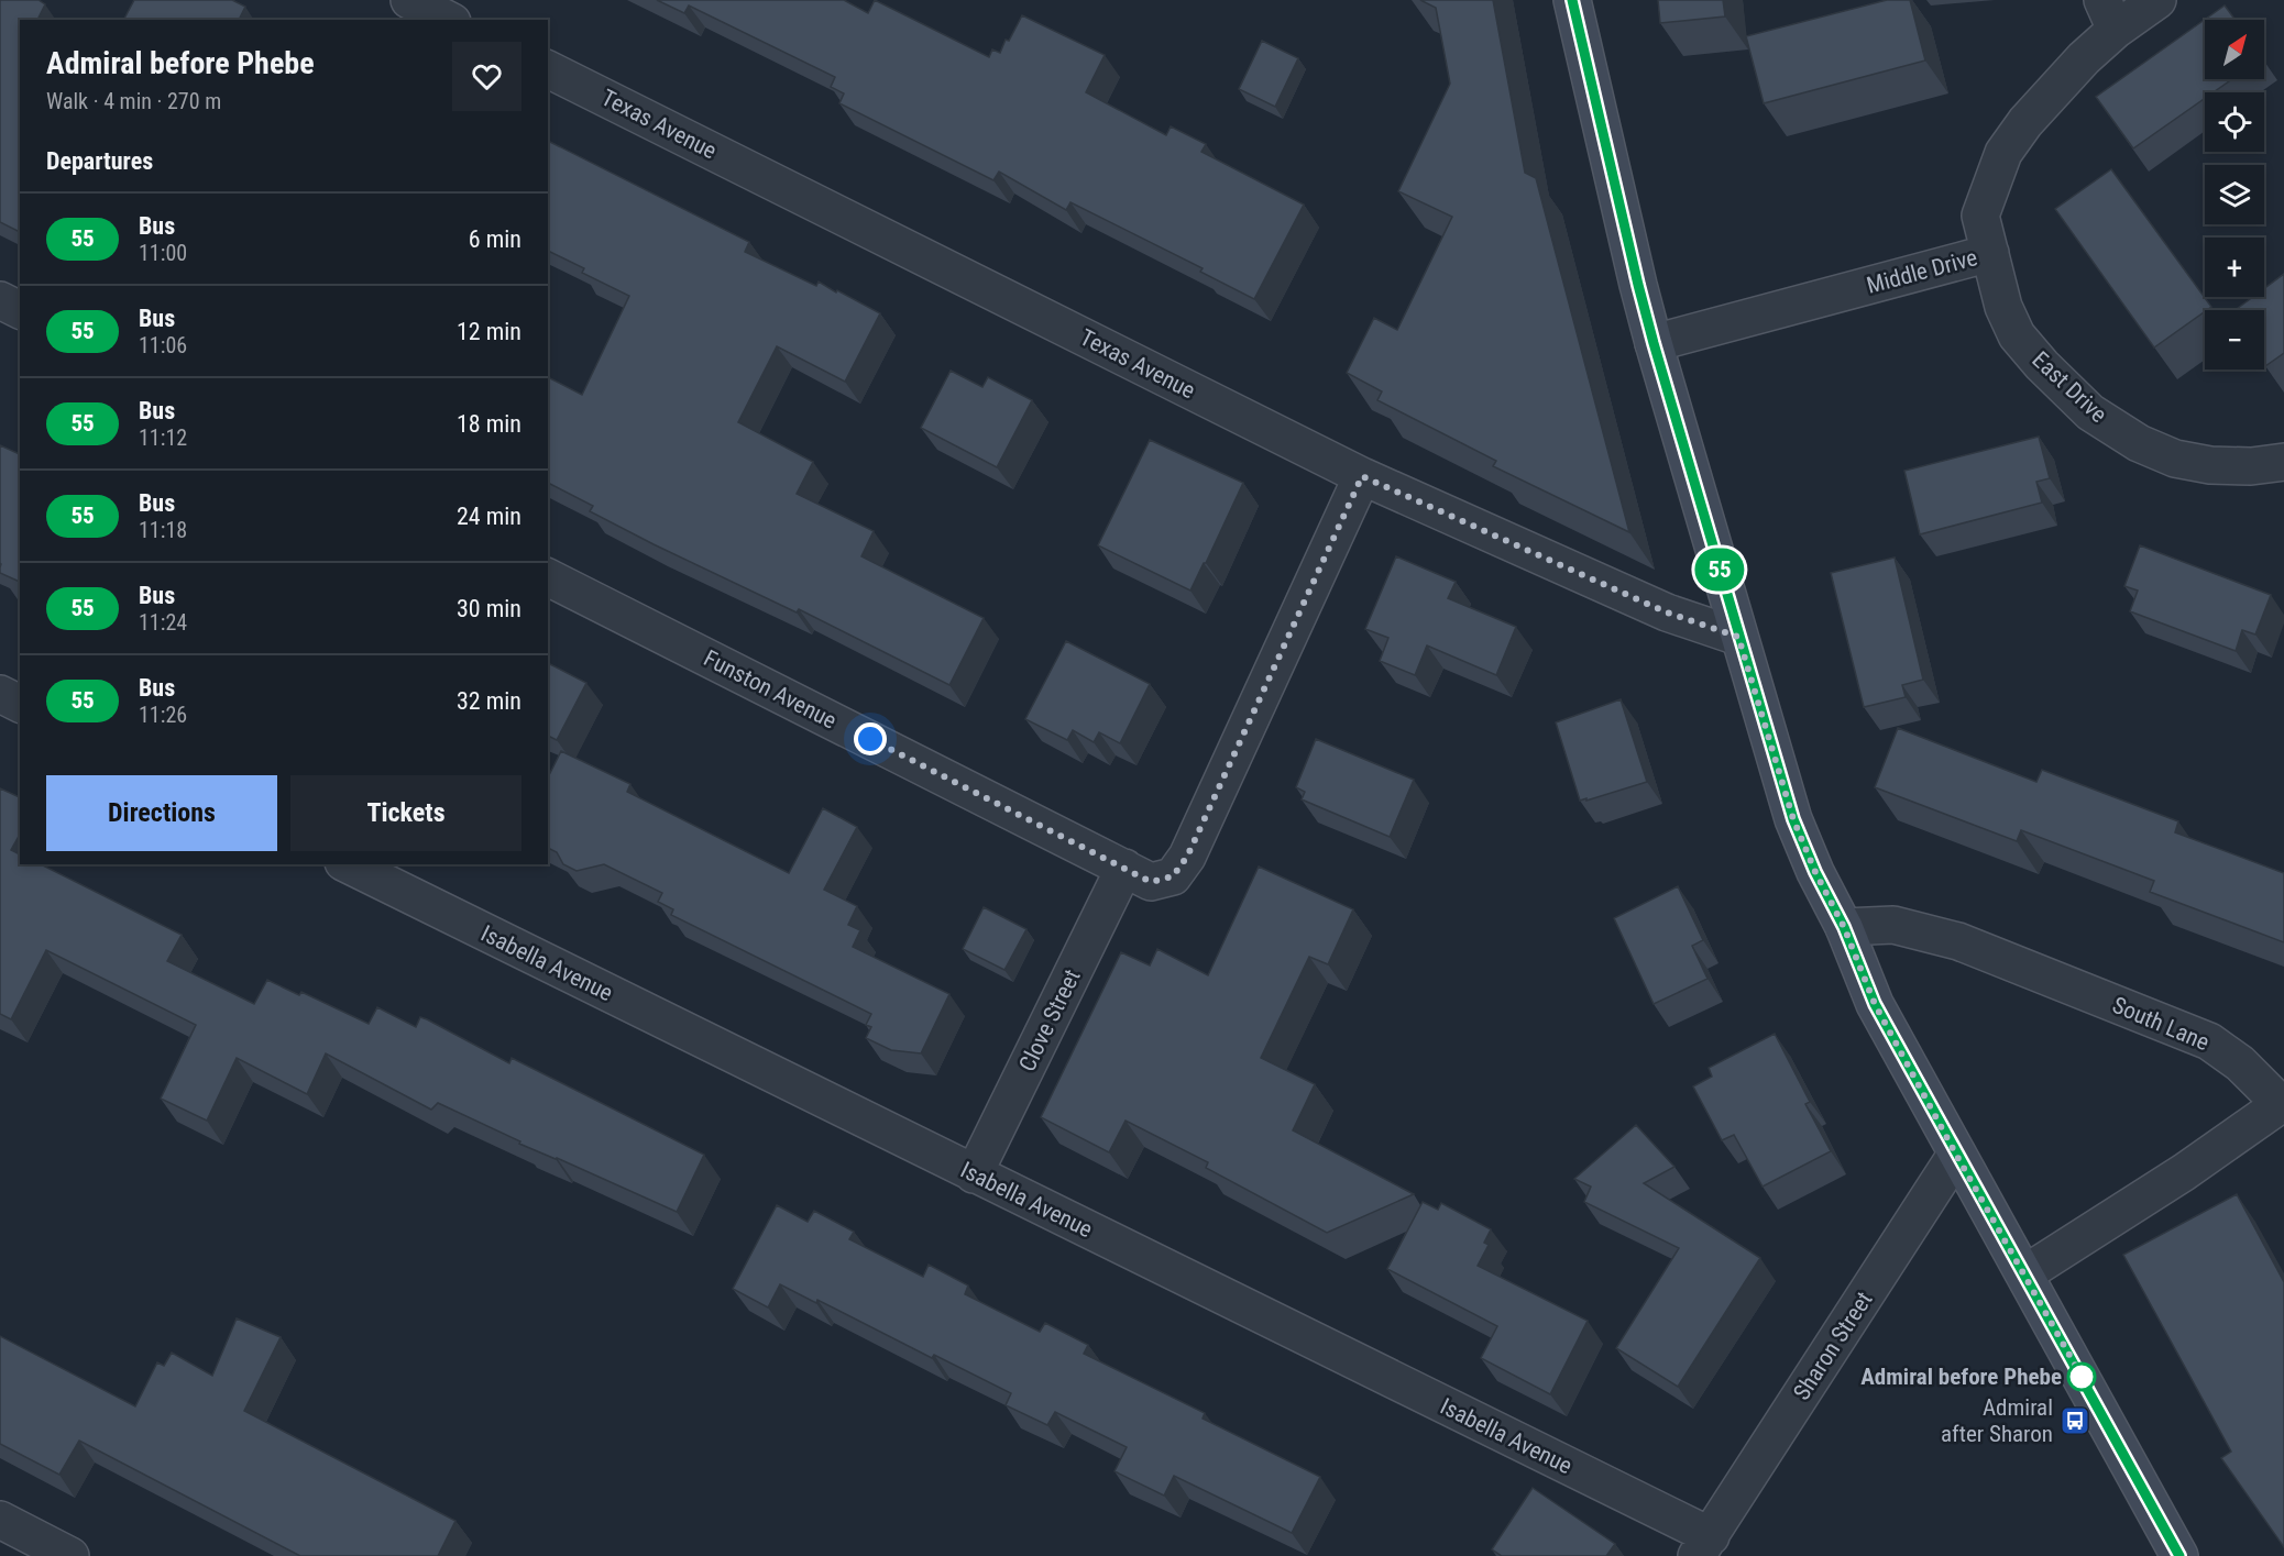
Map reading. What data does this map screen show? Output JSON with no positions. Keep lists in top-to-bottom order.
{
  "streets": {
    "street": [
      "Texas Avenue",
      "Middle Drive",
      "East Drive",
      "Funston Avenue",
      "Isabella Avenue",
      "Clove Street",
      "South Lane",
      "Sharon Street"
    ]
  },
  "crossings": [
    ["Texas Avenue", "Funston Avenue"],
    ["Middle Drive", "East Drive"],
    ["Funston Avenue", "Clove Street"],
    ["Isabella Avenue", "Clove Street"],
    ["Isabella Avenue", "Sharon Street"]
  ],
  "places": {
    "other": ["Admiral before Phebe"],
    "bus stop": ["Admiral after Sharon"]
  },
  "lines": ["bus line 55"],
  "north": "top right",
  "page": {
    "on_map": "55",
    "map_buttons": ["+", "−"],
    "heading": [
      ["Admiral before Phebe", "Walk · 4 min · 270 m"],
      "Departures"
    ],
    "list": [
      {
        "mark": "55",
        "name": "Bus",
        "note": "11:00",
        "value": "6 min"
      },
      {
        "mark": "55",
        "name": "Bus",
        "note": "11:06",
        "value": "12 min"
      },
      {
        "mark": "55",
        "name": "Bus",
        "note": "11:12",
        "value": "18 min"
      },
      {
        "mark": "55",
        "name": "Bus",
        "note": "11:18",
        "value": "24 min"
      },
      {
        "mark": "55",
        "name": "Bus",
        "note": "11:24",
        "value": "30 min"
      },
      {
        "mark": "55",
        "name": "Bus",
        "note": "11:26",
        "value": "32 min"
      }
    ],
    "buttons": ["Directions", "Tickets"]
  }
}
